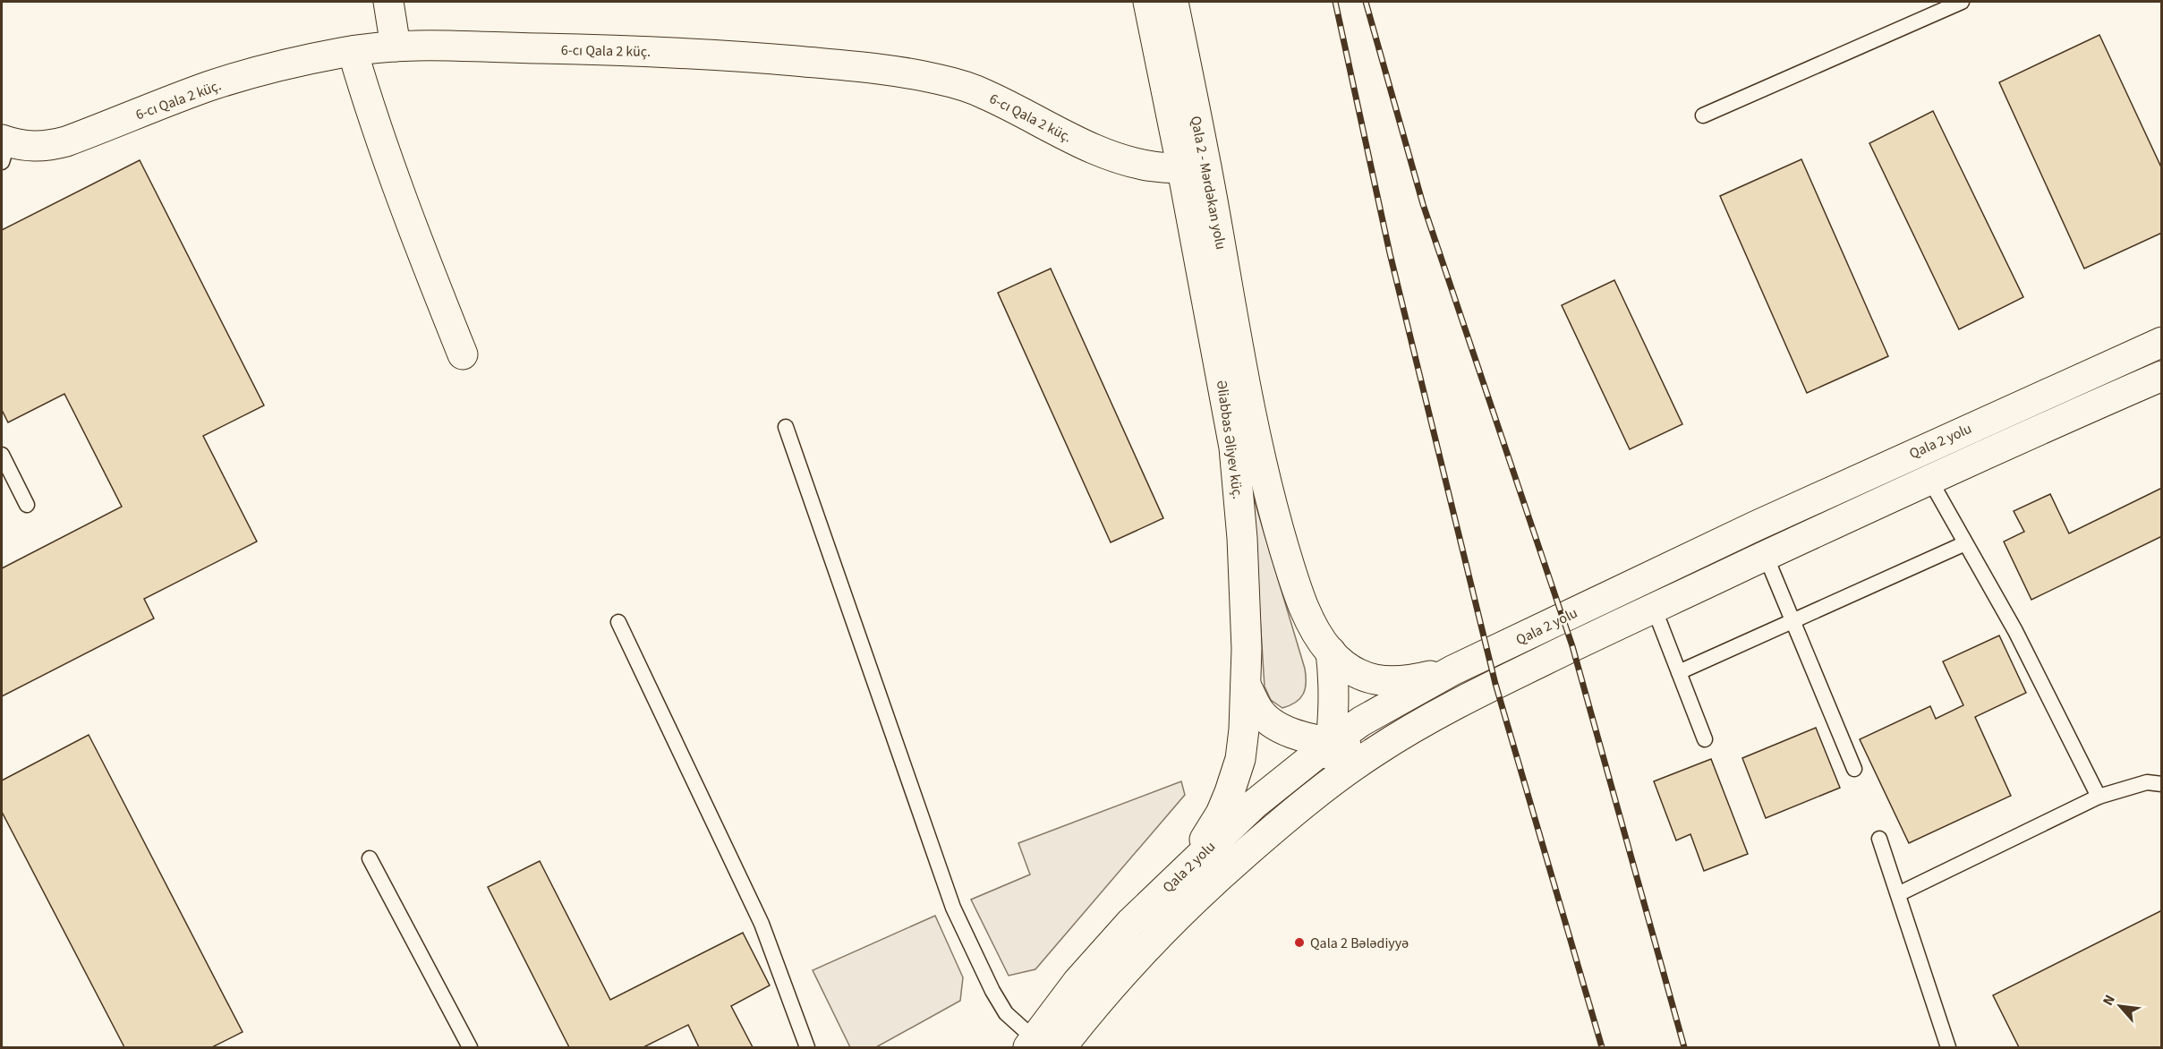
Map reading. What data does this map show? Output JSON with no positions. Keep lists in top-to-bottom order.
{
  "streets": {
    "main road": [
      "6-cı Qala 2 küç.",
      "Qala 2 - Mərdəkan yolu",
      "Əliabbas Əliyev küç.",
      "Qala 2 yolu"
    ]
  },
  "crossings": [
    ["6-cı Qala 2 küç.", "Qala 2 - Mərdəkan yolu"],
    ["6-cı Qala 2 küç.", "Əliabbas Əliyev küç."],
    ["Qala 2 - Mərdəkan yolu", "Əliabbas Əliyev küç."],
    ["Əliabbas Əliyev küç.", "Qala 2 yolu"]
  ],
  "places": ["Qala 2 Bələdiyyə"],
  "north": "top left"
}
